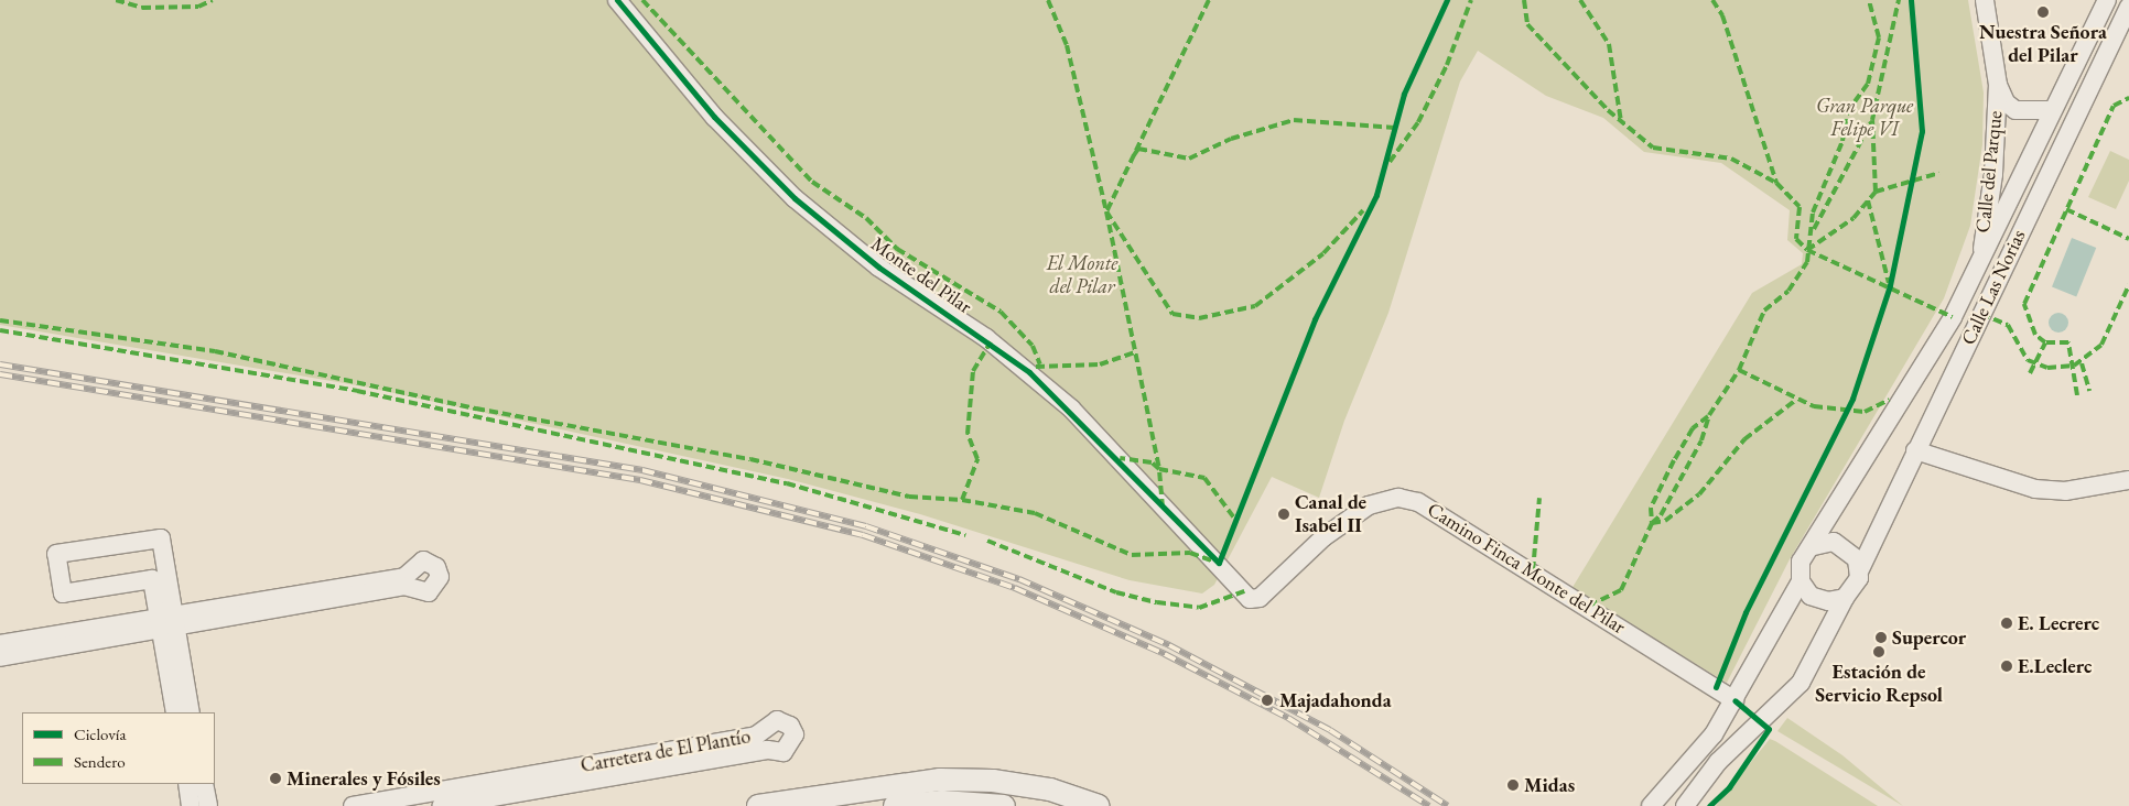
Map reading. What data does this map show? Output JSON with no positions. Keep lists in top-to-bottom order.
{
  "streets": {
    "street": [
      "Calle del Parque",
      "Monte del Pilar",
      "Calle Las Norias",
      "Camino Finca Monte del Pilar",
      "Carretera de El Plantío"
    ]
  },
  "crossings": [
    ["Calle del Parque", "Calle Las Norias"],
    ["Monte del Pilar", "Camino Finca Monte del Pilar"],
    ["Calle Las Norias", "Camino Finca Monte del Pilar"]
  ],
  "parks": ["Gran Parque Felipe VI", "El Monte del Pilar"],
  "places": [
    "Nuestra Señora del Pilar",
    "Canal de Isabel II",
    "E. Lecrerc",
    "Supercor",
    "Estación de Servicio Repsol",
    "E.Leclerc",
    "Majadahonda",
    "Minerales y Fósiles",
    "Midas"
  ],
  "legend": ["Ciclovía", "Sendero"]
}
